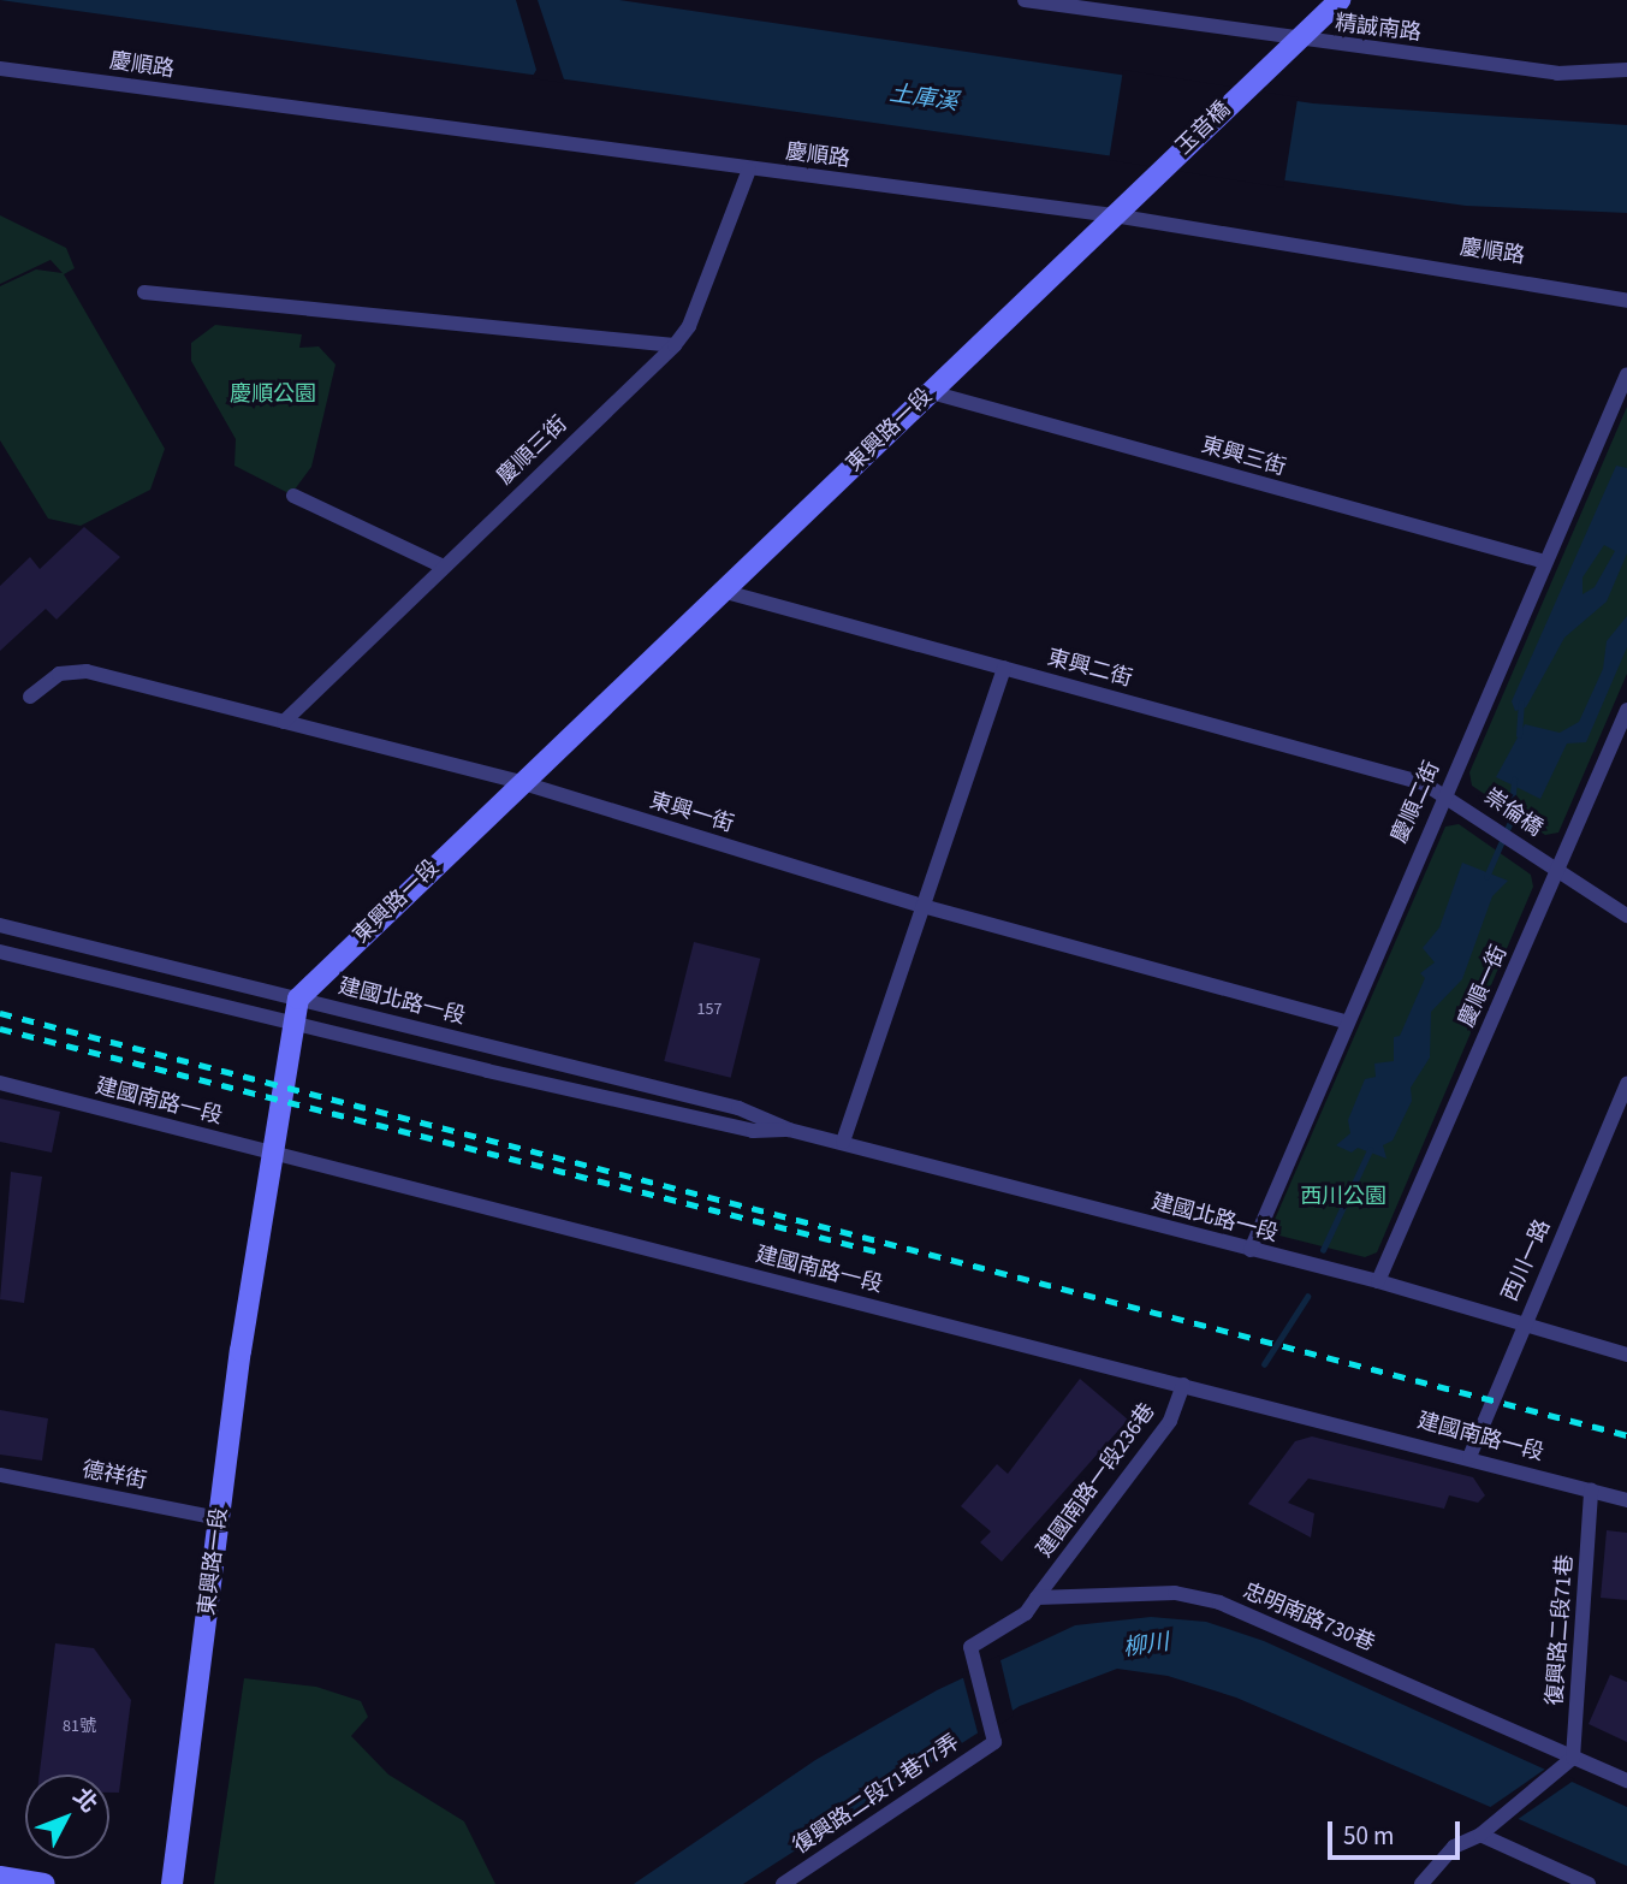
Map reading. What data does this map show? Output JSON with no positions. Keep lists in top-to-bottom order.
{
  "streets": {
    "street": [
      "精誠南路",
      "慶順路",
      "玉音橋",
      "東興路一段",
      "慶順三街",
      "東興三街",
      "東興二街",
      "慶順二街",
      "東興一街",
      "崇倫橋",
      "慶順一街",
      "建國北路一段",
      "建國南路一段",
      "西川一路",
      "德祥街",
      "建國南路一段236巷",
      "忠明南路730巷",
      "復興路二段71巷",
      "復興路二段71巷77弄"
    ]
  },
  "crossings": [
    ["精誠南路", "玉音橋"],
    ["慶順路", "東興路一段"],
    ["慶順路", "慶順三街"],
    ["玉音橋", "東興路一段"],
    ["東興路一段", "東興三街"],
    ["東興路一段", "東興二街"],
    ["東興路一段", "東興一街"],
    ["東興路一段", "建國北路一段"],
    ["東興路一段", "建國南路一段"],
    ["東興路一段", "德祥街"],
    ["慶順三街", "東興一街"],
    ["東興三街", "慶順二街"],
    ["東興二街", "慶順二街"],
    ["東興二街", "崇倫橋"],
    ["慶順二街", "東興一街"],
    ["慶順二街", "崇倫橋"],
    ["慶順二街", "建國北路一段"],
    ["崇倫橋", "慶順一街"],
    ["慶順一街", "建國北路一段"],
    ["建國北路一段", "西川一路"],
    ["建國南路一段", "西川一路"],
    ["建國南路一段", "建國南路一段236巷"],
    ["建國南路一段", "復興路二段71巷"],
    ["建國南路一段236巷", "忠明南路730巷"],
    ["建國南路一段236巷", "復興路二段71巷77弄"],
    ["忠明南路730巷", "復興路二段71巷"],
    ["忠明南路730巷", "復興路二段71巷77弄"]
  ],
  "water": ["土庫溪", "柳川"],
  "parks": ["慶順公園", "西川公園"],
  "house_numbers": ["157", "81號"],
  "scale_bar": "50 m",
  "north": "top right"
}
